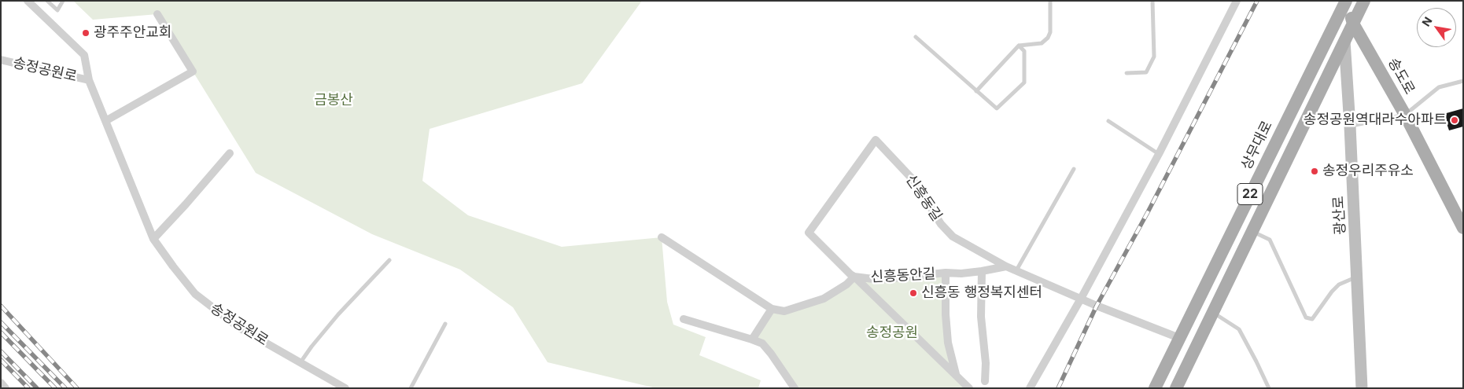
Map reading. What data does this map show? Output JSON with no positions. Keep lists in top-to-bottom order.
{
  "streets": {
    "main road": [
      "송도로",
      "상무대로",
      "22",
      "광산로"
    ],
    "street": ["송정공원로", "신흥동길", "신흥동안길"]
  },
  "crossings": [
    ["송도로", "상무대로"],
    ["송도로", "22"],
    ["상무대로", "신흥동길"],
    ["22", "광산로"],
    ["신흥동길", "신흥동안길"]
  ],
  "parks": ["금봉산", "송정공원"],
  "places": [
    "광주주안교회",
    "송정공원역대라수아파트",
    "송정우리주유소",
    "신흥동 행정복지센터"
  ],
  "north": "top left"
}
